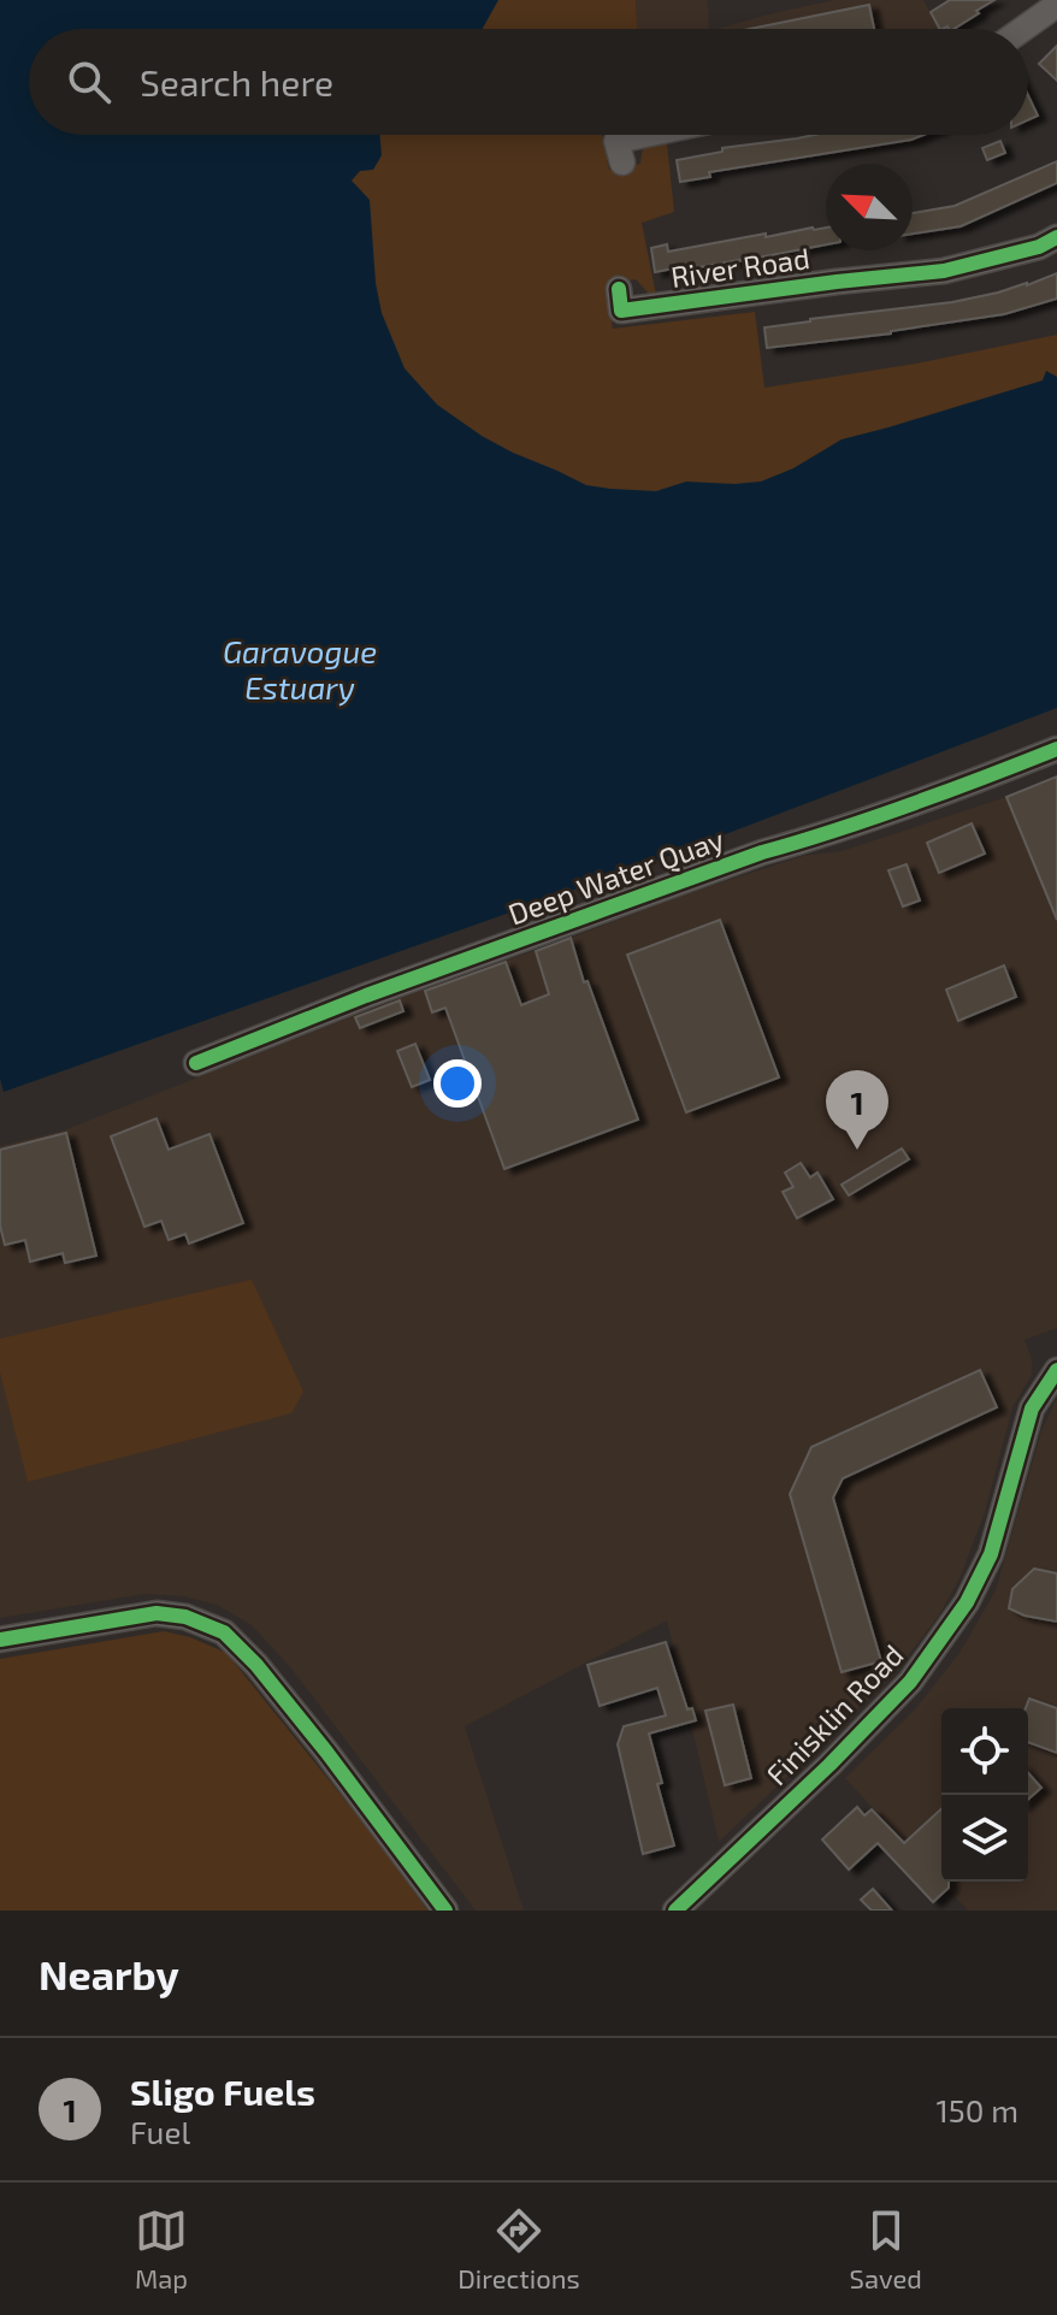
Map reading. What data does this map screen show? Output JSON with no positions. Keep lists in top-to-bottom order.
{
  "streets": {
    "street": ["River Road", "Deep Water Quay", "Finisklin Road"]
  },
  "water": ["Garavogue Estuary"],
  "north": "top left",
  "page": {
    "search": "Search here",
    "pins": "1",
    "heading": "Nearby",
    "list": [
      {
        "mark": "1",
        "name": "Sligo Fuels",
        "note": "Fuel",
        "value": "150 m"
      }
    ],
    "nav": ["Map", "Directions", "Saved"]
  }
}
